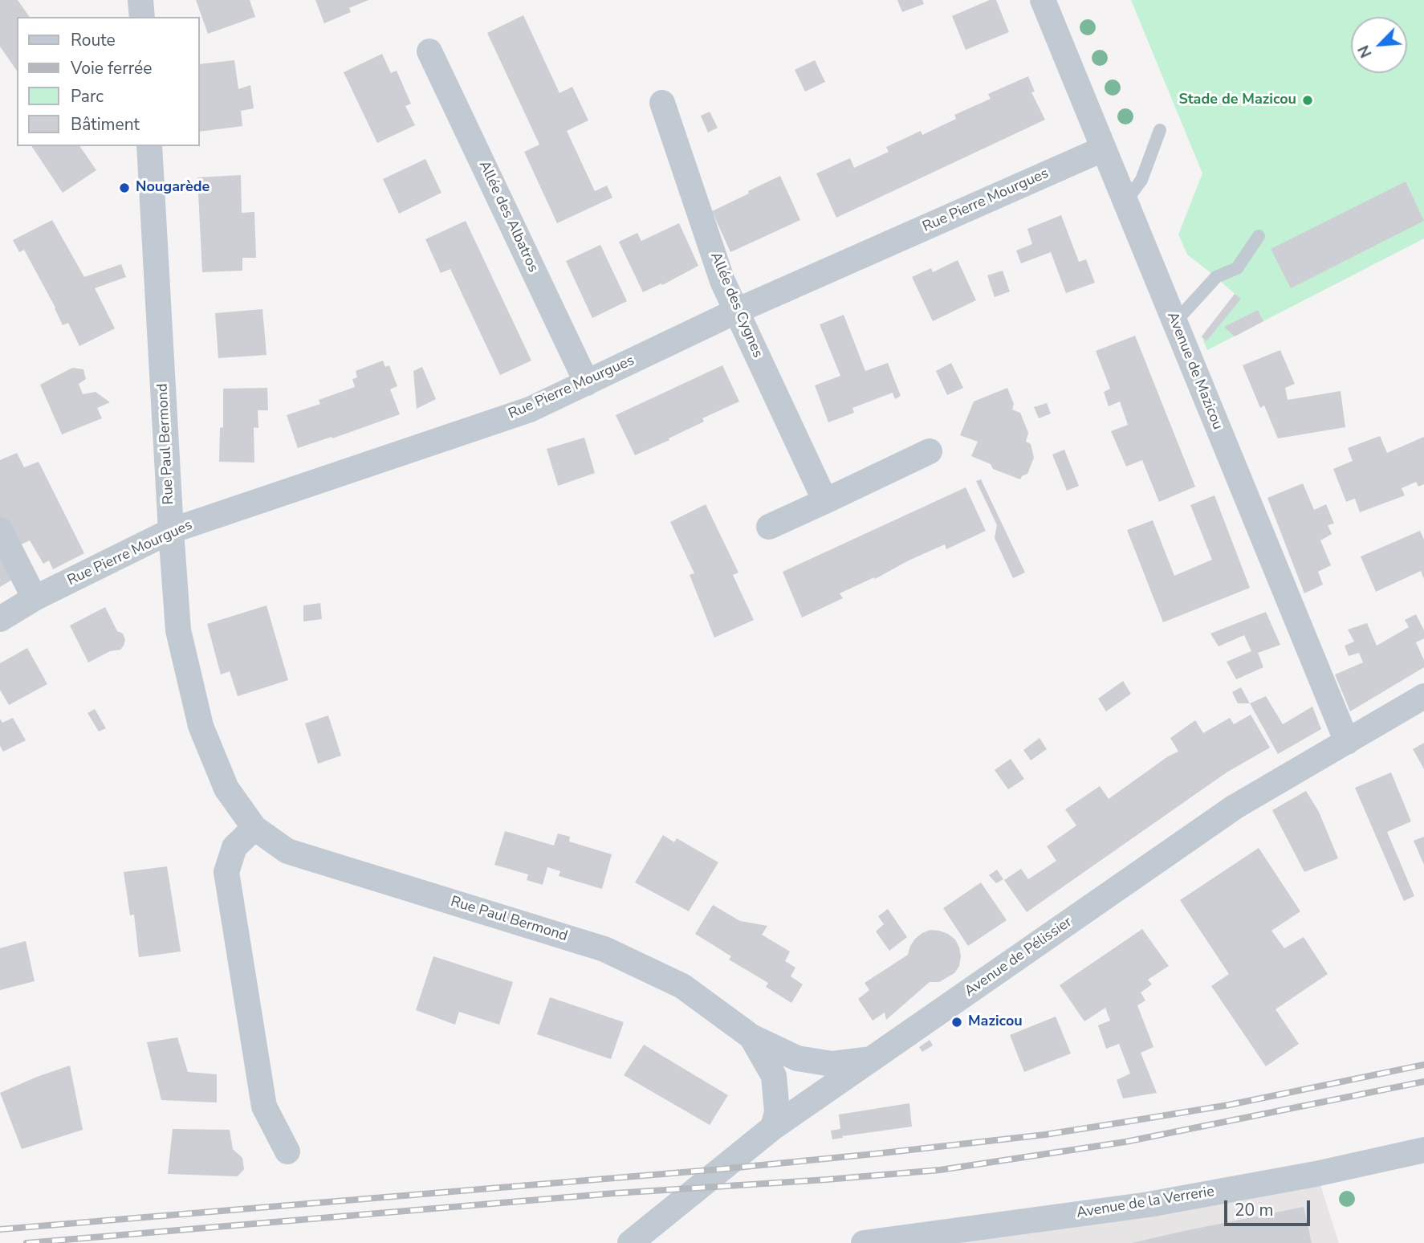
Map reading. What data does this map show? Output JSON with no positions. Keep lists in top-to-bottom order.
{
  "streets": {
    "street": [
      "Rue Pierre Mourgues",
      "Allée des Albatros",
      "Allée des Cygnes",
      "Avenue de Mazicou",
      "Rue Paul Bermond",
      "Avenue de Pélissier",
      "Avenue de la Verrerie"
    ]
  },
  "crossings": [
    ["Rue Pierre Mourgues", "Allée des Albatros"],
    ["Rue Pierre Mourgues", "Allée des Cygnes"],
    ["Rue Pierre Mourgues", "Avenue de Mazicou"],
    ["Rue Pierre Mourgues", "Rue Paul Bermond"],
    ["Avenue de Mazicou", "Avenue de Pélissier"],
    ["Rue Paul Bermond", "Avenue de Pélissier"]
  ],
  "places": ["Stade de Mazicou", "Nougarède", "Mazicou"],
  "legend": [
    "Route",
    "Voie ferrée",
    "Parc",
    "Bâtiment"
  ],
  "scale_bar": "20 m",
  "north": "bottom left"
}
